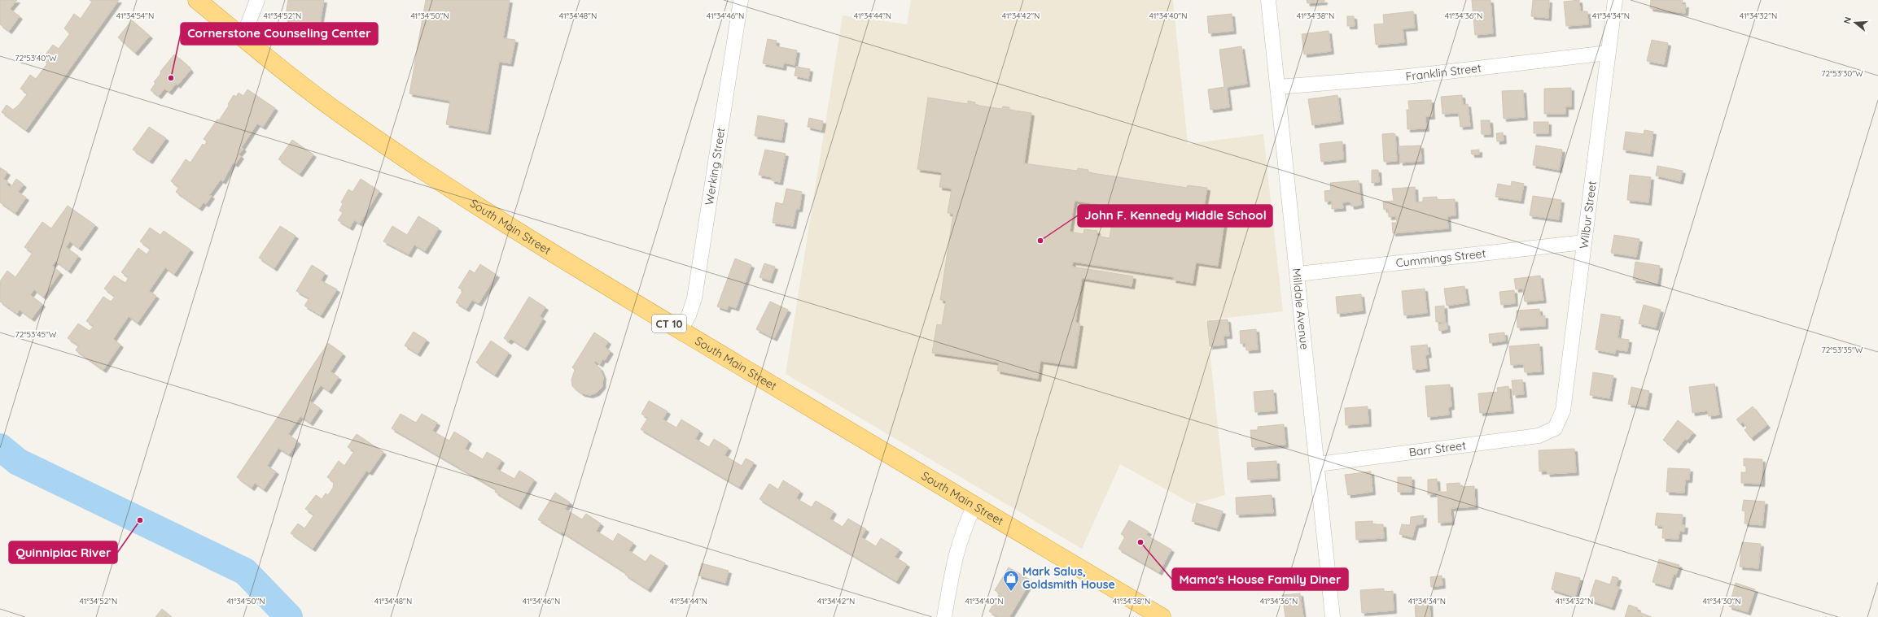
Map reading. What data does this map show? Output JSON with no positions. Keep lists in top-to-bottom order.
{
  "streets": {
    "highway": ["South Main Street", "CT 10"],
    "street": [
      "Franklin Street",
      "Werking Street",
      "Wilbur Street",
      "Cummings Street",
      "Milldale Avenue",
      "Barr Street"
    ]
  },
  "crossings": [
    ["Franklin Street", "Wilbur Street"],
    ["Franklin Street", "Milldale Avenue"],
    ["Werking Street", "South Main Street"],
    ["Wilbur Street", "Cummings Street"],
    ["Wilbur Street", "Barr Street"],
    ["Cummings Street", "Milldale Avenue"],
    ["Milldale Avenue", "Barr Street"]
  ],
  "places": {
    "other": [
      "Cornerstone Counseling Center",
      "John F. Kennedy Middle School",
      "Quinnipiac River",
      "Mama's House Family Diner"
    ],
    "shop": ["Mark Salus, Goldsmith House"]
  },
  "north": "left",
  "coordinates": [
    "41°34'54\"N",
    "41°34'52\"N",
    "41°34'50\"N",
    "41°34'48\"N",
    "41°34'46\"N",
    "41°34'44\"N",
    "41°34'42\"N",
    "41°34'40\"N",
    "41°34'38\"N",
    "41°34'36\"N",
    "41°34'34\"N",
    "41°34'32\"N",
    "72°53'40\"W",
    "72°53'30\"W",
    "72°53'45\"W",
    "72°53'35\"W",
    "41°34'30\"N"
  ]
}
